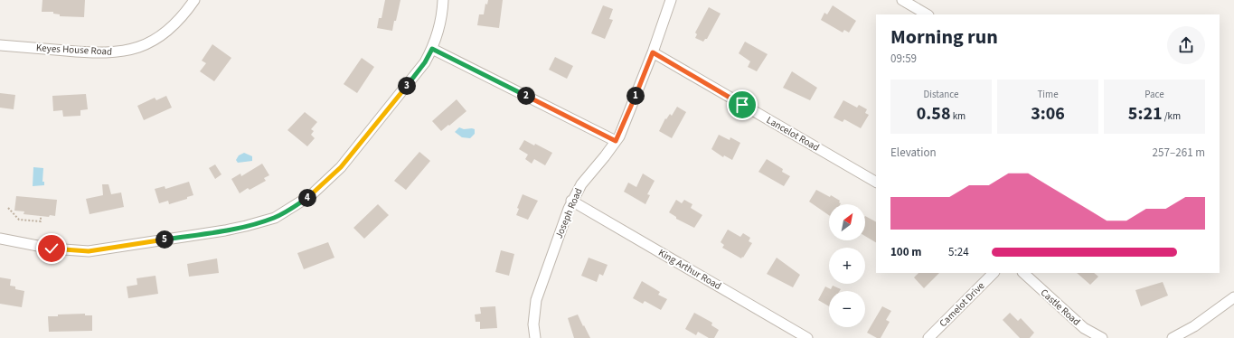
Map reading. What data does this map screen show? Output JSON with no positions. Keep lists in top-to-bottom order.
{
  "streets": {
    "street": [
      "Keyes House Road",
      "Lancelot Road",
      "Joseph Road",
      "King Arthur Road",
      "Camelot Drive",
      "Castle Road"
    ]
  },
  "crossings": [
    ["Lancelot Road", "Joseph Road"],
    ["Joseph Road", "King Arthur Road"]
  ],
  "north": "top right",
  "page": {
    "heading": ["Morning run", "09:59"],
    "stats": [
      ["Distance", "0.58 km"],
      ["Time", "3:06"],
      ["Pace", "5:21 /km"]
    ],
    "pins": [
      "3",
      "1",
      "2",
      "4",
      "5"
    ],
    "chart": ["Elevation", "257–261 m"],
    "map_buttons": ["+", "−"],
    "list": [
      {
        "name": "100 m",
        "note": "5:24"
      }
    ]
  }
}
